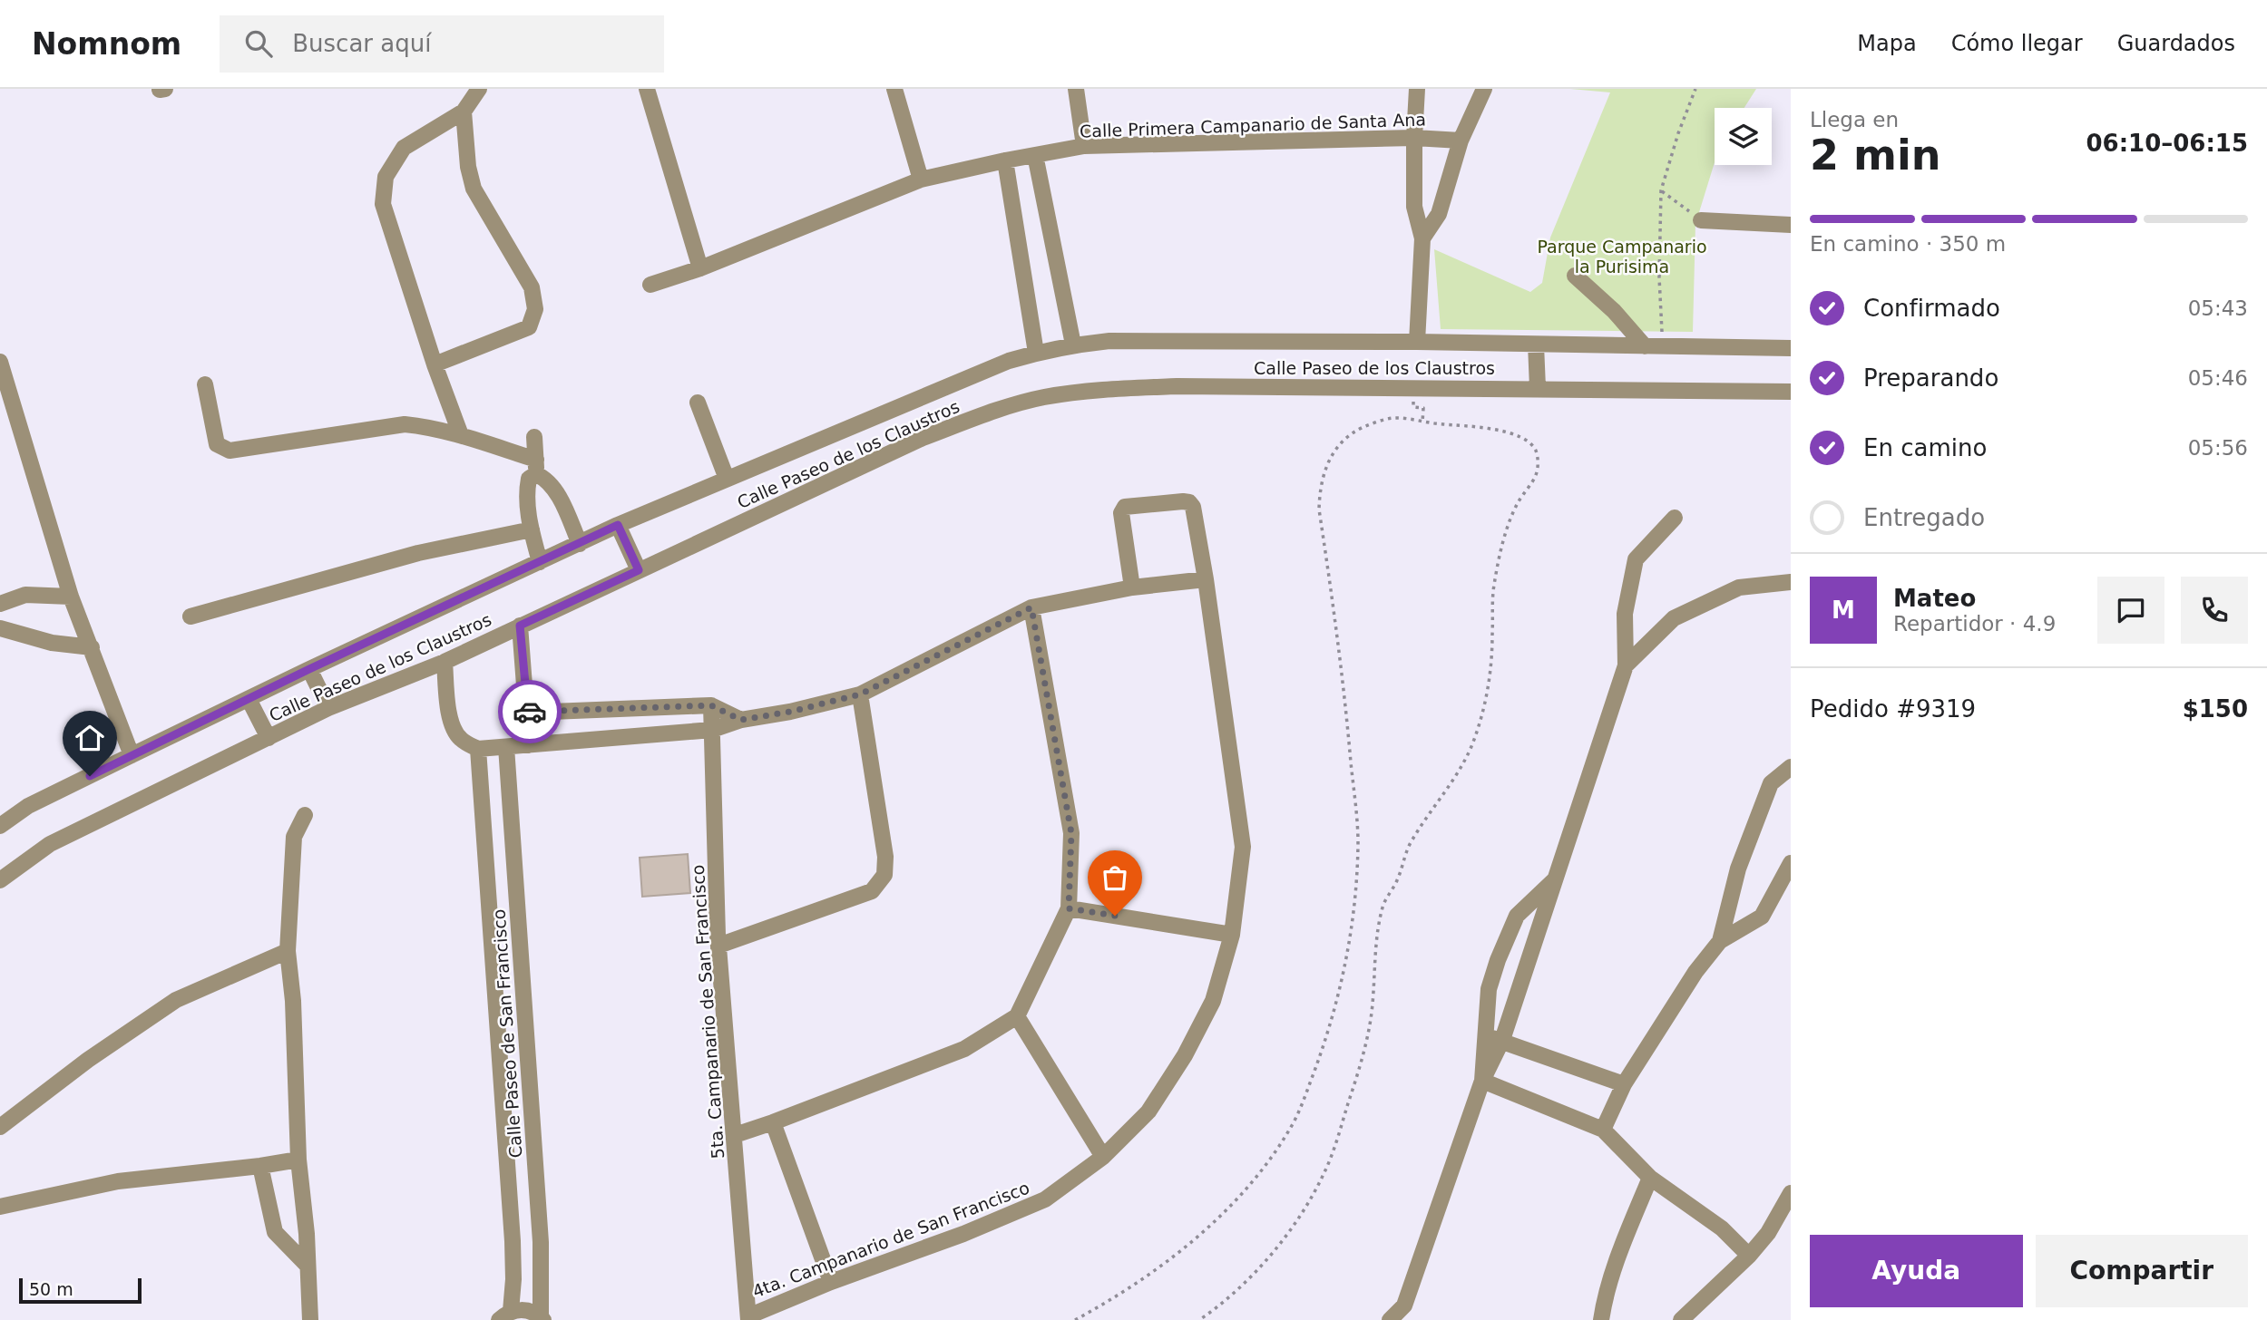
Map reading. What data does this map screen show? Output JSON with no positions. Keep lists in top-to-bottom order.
{
  "streets": {
    "street": [
      "Calle Primera Campanario de Santa Ana",
      "Calle Paseo de los Claustros",
      "5ta. Campanario de San Francisco",
      "Calle Paseo de San Francisco",
      "4ta. Campanario de San Francisco"
    ]
  },
  "crossings": [
    ["5ta. Campanario de San Francisco", "4ta. Campanario de San Francisco"]
  ],
  "parks": ["Parque Campanario la Purisima"],
  "scale_bar": "50 m",
  "page": {
    "header": "Nomnom",
    "search": "Buscar aquí",
    "nav": ["Mapa", "Cómo llegar", "Guardados"],
    "heading": ["2 min", "Llega en", "06:10–06:15"],
    "panel": [
      "Mateo",
      "Repartidor · 4.9",
      "Pedido #9319",
      "$150"
    ],
    "bar": "En camino · 350 m",
    "list": [
      ["Confirmado", "05:43"],
      ["Preparando", "05:46"],
      ["En camino", "05:56"],
      "Entregado"
    ],
    "round": "M",
    "buttons": ["Ayuda", "Compartir"],
    "scale": "50 m"
  }
}
